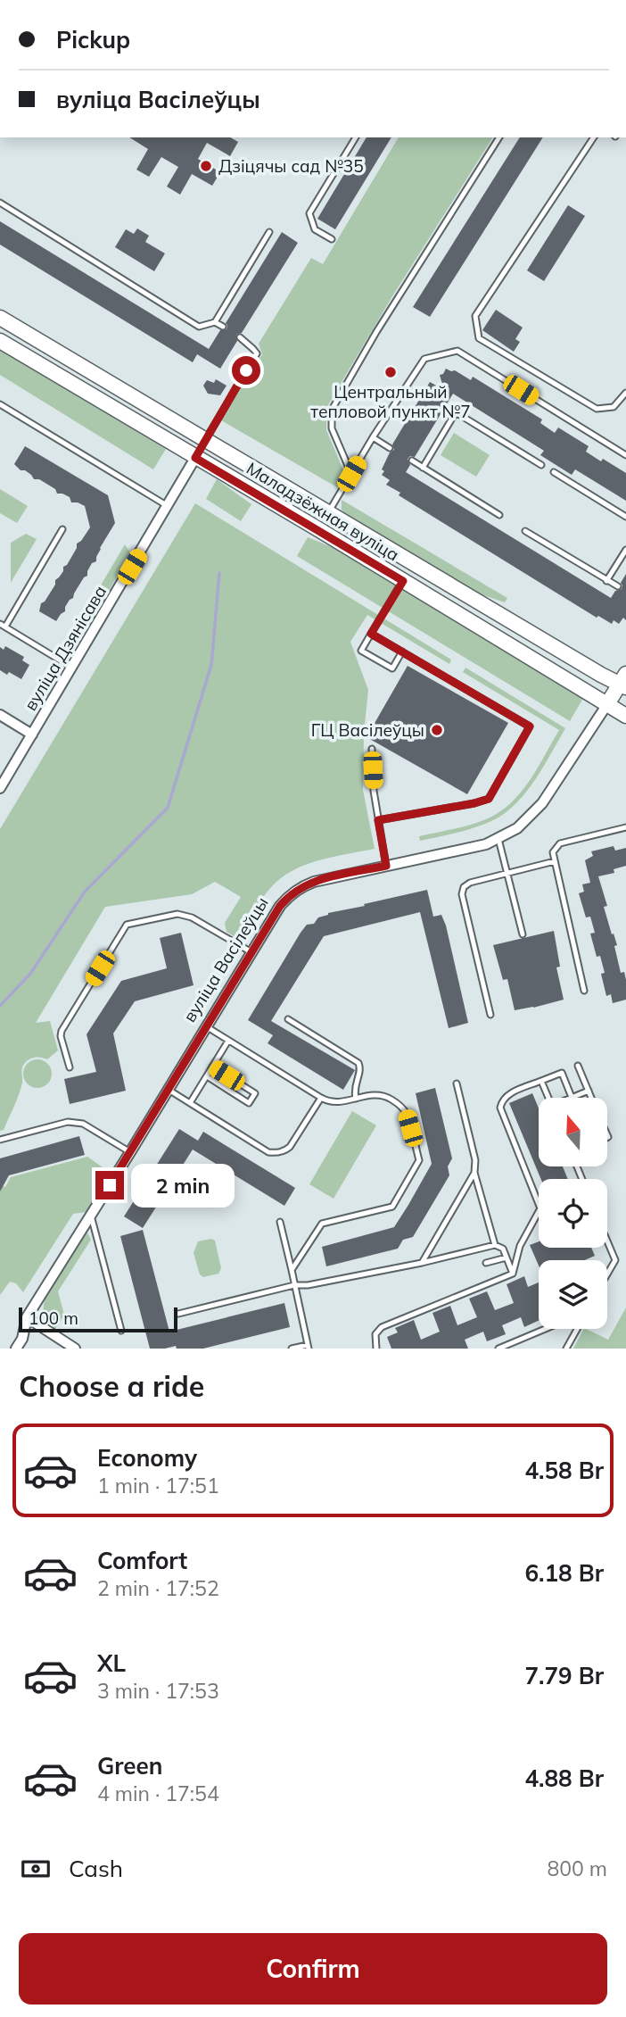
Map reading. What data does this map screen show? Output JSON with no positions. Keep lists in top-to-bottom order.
{
  "streets": {
    "main road": ["Маладзёжная вуліца", "вуліца Васілеўцы"],
    "street": ["вуліца Дзянісава"]
  },
  "crossings": [
    ["Маладзёжная вуліца", "вуліца Дзянісава"],
    ["Маладзёжная вуліца", "вуліца Васілеўцы"]
  ],
  "places": ["Дзіцячы сад №35", "Центральный тепловой пункт №7", "ГЦ Васілеўцы"],
  "scale_bar": "100 m",
  "north": "top",
  "page": {
    "banner": ["Pickup", "вуліца Васілеўцы"],
    "bubble": "2 min",
    "scale": "100 m",
    "heading": "Choose a ride",
    "list": [
      {
        "name": "Economy",
        "note": "1 min · 17:51",
        "value": "4.58 Br"
      },
      {
        "name": "Comfort",
        "note": "2 min · 17:52",
        "value": "6.18 Br"
      },
      {
        "name": "XL",
        "note": "3 min · 17:53",
        "value": "7.79 Br"
      },
      {
        "name": "Green",
        "note": "4 min · 17:54",
        "value": "4.88 Br"
      }
    ],
    "pay": ["Cash", "800 m"],
    "buttons": "Confirm"
  }
}
